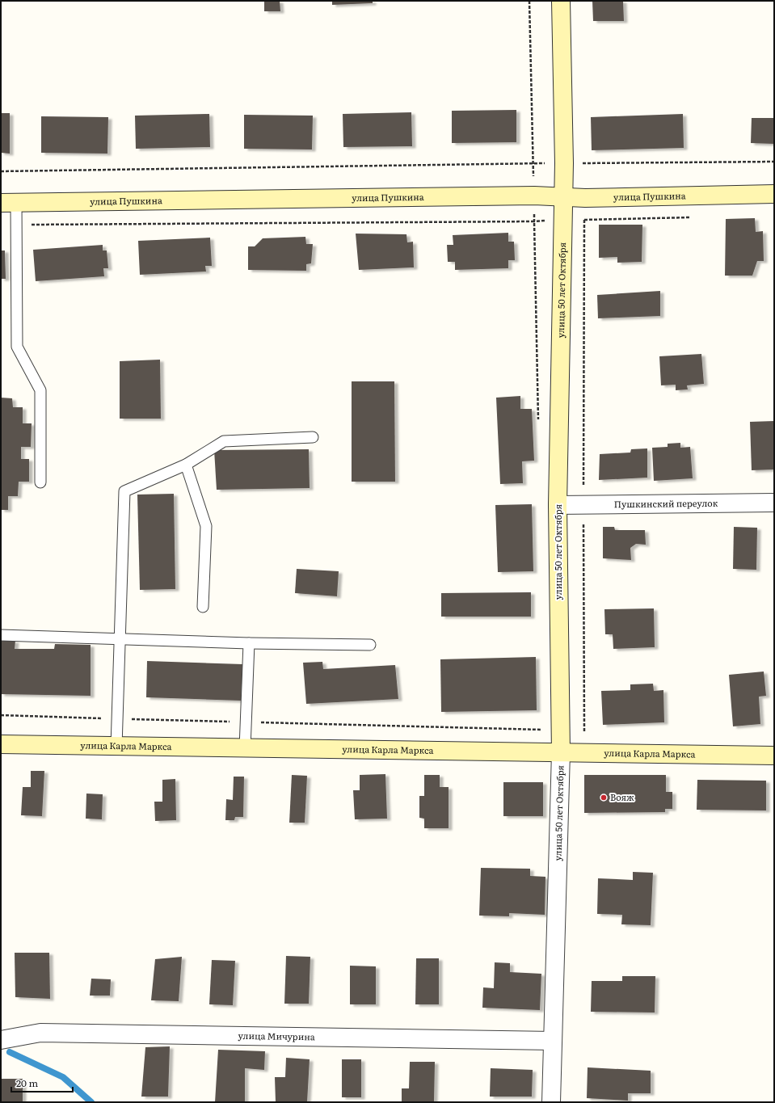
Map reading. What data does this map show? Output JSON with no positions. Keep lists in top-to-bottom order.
{
  "streets": {
    "main road": ["улица Пушкина", "улица 50 лет Октября", "улица Карла Маркса"],
    "street": ["Пушкинский переулок", "улица Мичурина"]
  },
  "crossings": [
    ["улица Пушкина", "улица 50 лет Октября"],
    ["улица 50 лет Октября", "Пушкинский переулок"],
    ["улица 50 лет Октября", "улица Карла Маркса"],
    ["улица 50 лет Октября", "улица Мичурина"]
  ],
  "places": ["Вояж"],
  "scale_bar": "20 m"
}
